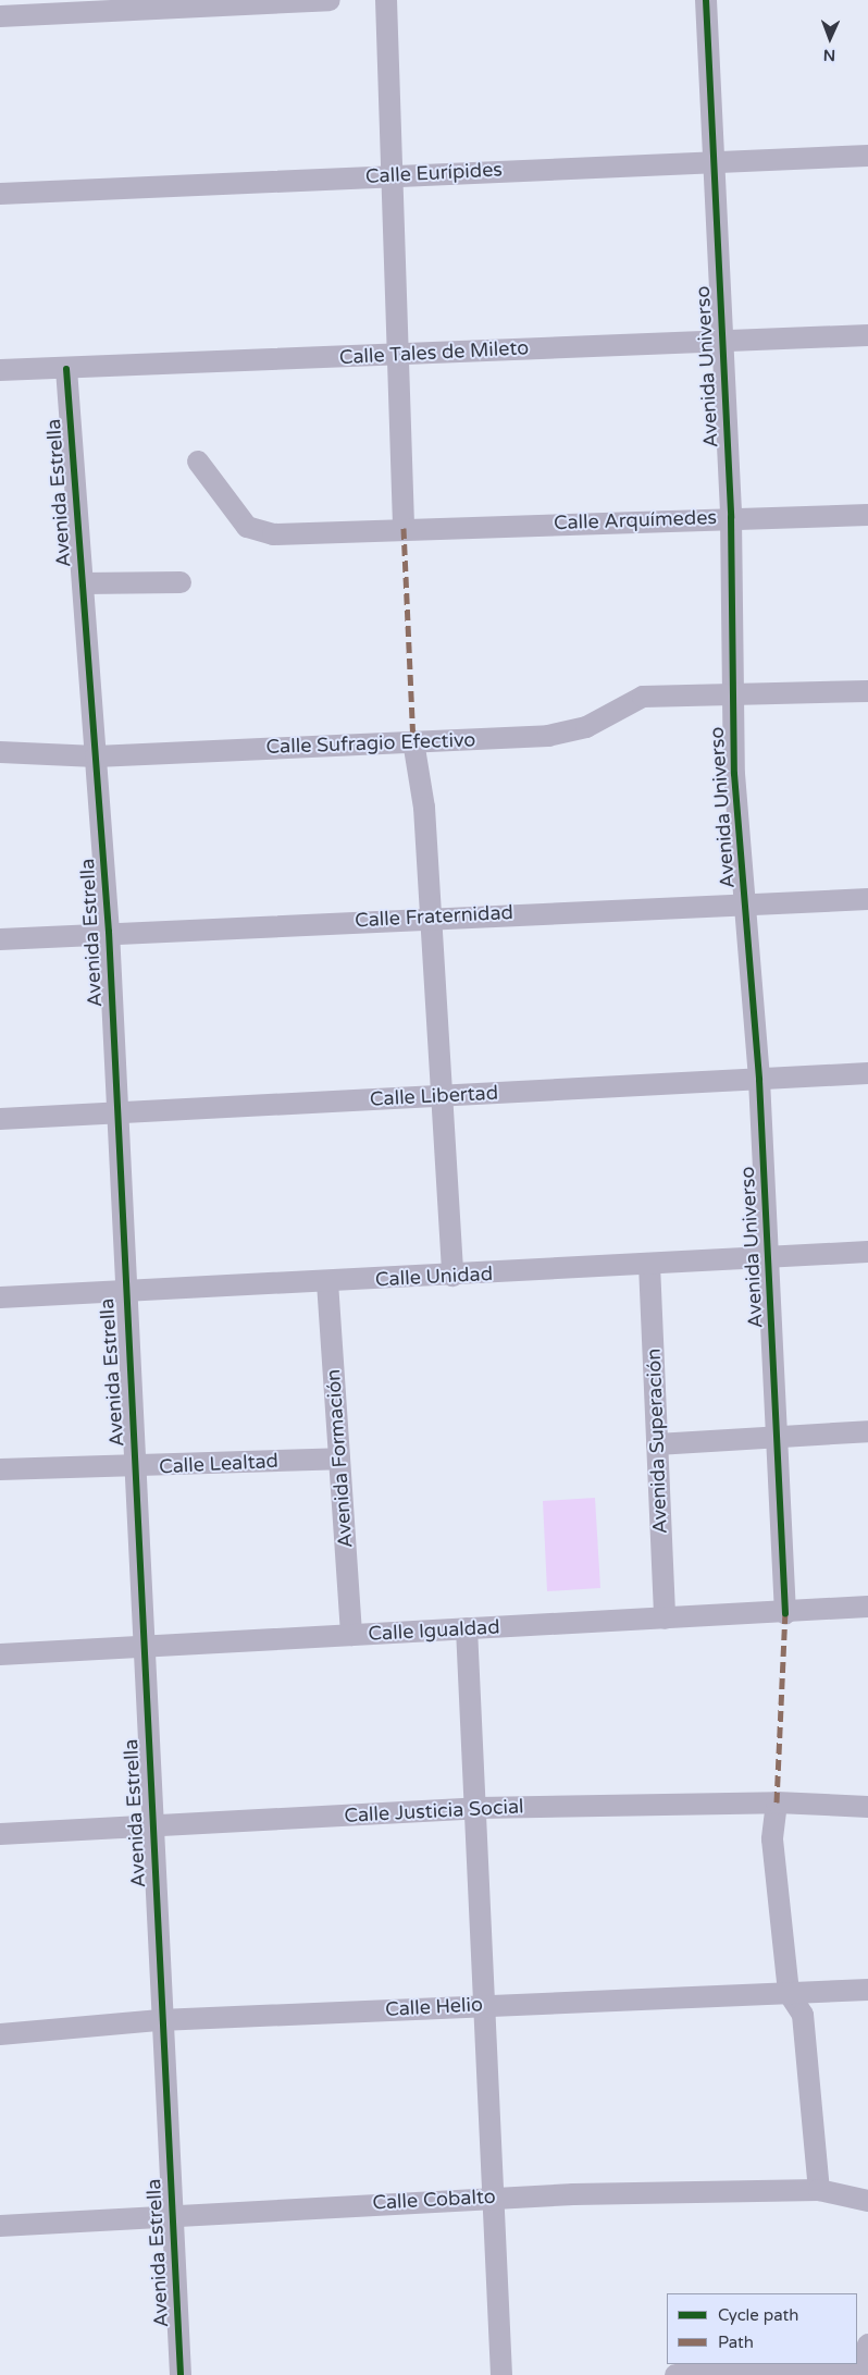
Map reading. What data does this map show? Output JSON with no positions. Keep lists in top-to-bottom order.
{
  "streets": {
    "street": [
      "Calle Eurípides",
      "Calle Tales de Mileto",
      "Avenida Universo",
      "Avenida Estrella",
      "Calle Arquímedes",
      "Calle Sufragio Efectivo",
      "Calle Fraternidad",
      "Calle Libertad",
      "Calle Unidad",
      "Avenida Superación",
      "Avenida Formación",
      "Calle Lealtad",
      "Calle Igualdad",
      "Calle Justicia Social",
      "Calle Helio",
      "Calle Cobalto"
    ]
  },
  "crossings": [
    ["Calle Eurípides", "Avenida Universo"],
    ["Calle Tales de Mileto", "Avenida Universo"],
    ["Calle Tales de Mileto", "Avenida Estrella"],
    ["Avenida Universo", "Calle Arquímedes"],
    ["Avenida Universo", "Calle Sufragio Efectivo"],
    ["Avenida Universo", "Calle Fraternidad"],
    ["Avenida Universo", "Calle Libertad"],
    ["Avenida Universo", "Calle Unidad"],
    ["Avenida Universo", "Calle Igualdad"],
    ["Avenida Estrella", "Calle Sufragio Efectivo"],
    ["Avenida Estrella", "Calle Fraternidad"],
    ["Avenida Estrella", "Calle Libertad"],
    ["Avenida Estrella", "Calle Unidad"],
    ["Avenida Estrella", "Calle Lealtad"],
    ["Avenida Estrella", "Calle Igualdad"],
    ["Avenida Estrella", "Calle Justicia Social"],
    ["Avenida Estrella", "Calle Helio"],
    ["Avenida Estrella", "Calle Cobalto"],
    ["Calle Unidad", "Avenida Superación"],
    ["Calle Unidad", "Avenida Formación"],
    ["Avenida Superación", "Calle Igualdad"],
    ["Avenida Formación", "Calle Lealtad"],
    ["Avenida Formación", "Calle Igualdad"]
  ],
  "legend": ["Cycle path", "Path"],
  "north": "bottom"
}
